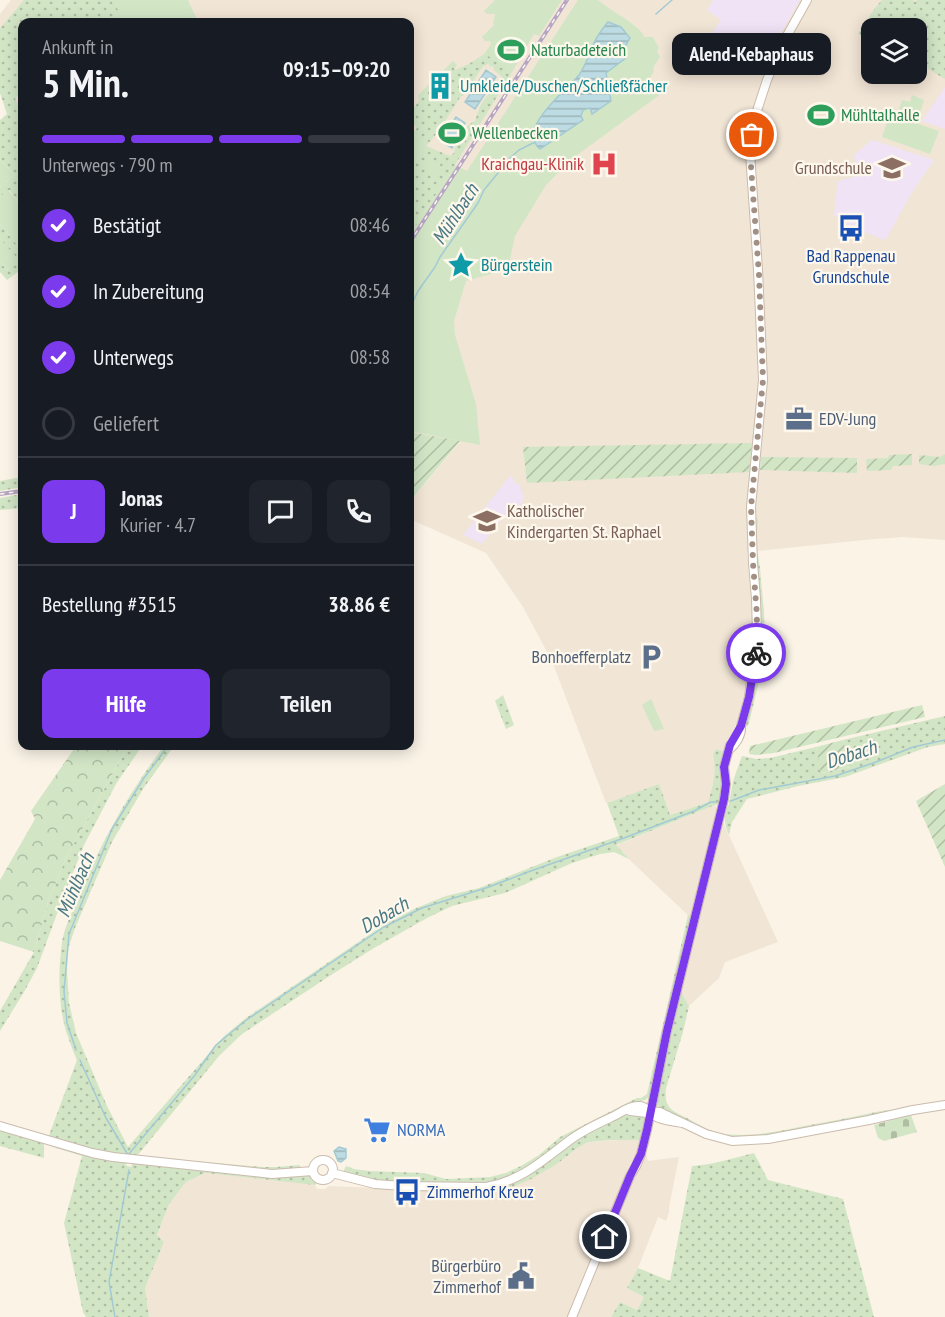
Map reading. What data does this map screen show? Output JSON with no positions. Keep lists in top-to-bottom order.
{
  "water": ["Mühlbach", "Dobach"],
  "places": {
    "sports": ["Naturbadeteich", "Mühltalhalle", "Wellenbecken"],
    "building": ["Umkleide/Duschen/Schließfächer"],
    "other": ["Alend-Kebaphaus"],
    "hospital": ["Kraichgau-Klinik"],
    "school or university": ["Grundschule", "Katholischer Kindergarten St. Raphael"],
    "bus stop": ["Bad Rappenau Grundschule", "Zimmerhof Kreuz"],
    "place": ["Bürgerstein"],
    "office": ["EDV-Jung"],
    "parking": ["Bonhoefferplatz"],
    "supermarket": ["NORMA"],
    "public building": ["Bürgerbüro Zimmerhof"]
  },
  "page": {
    "heading": ["5 Min.", "Ankunft in", "09:15–09:20"],
    "panel": [
      "Jonas",
      "Kurier · 4.7",
      "Bestellung #3515",
      "38.86 €"
    ],
    "bubble": "Alend-Kebaphaus",
    "bar": "Unterwegs · 790 m",
    "list": [
      ["Bestätigt", "08:46"],
      ["In Zubereitung", "08:54"],
      ["Unterwegs", "08:58"],
      "Geliefert"
    ],
    "round": "J",
    "buttons": ["Hilfe", "Teilen"]
  }
}
